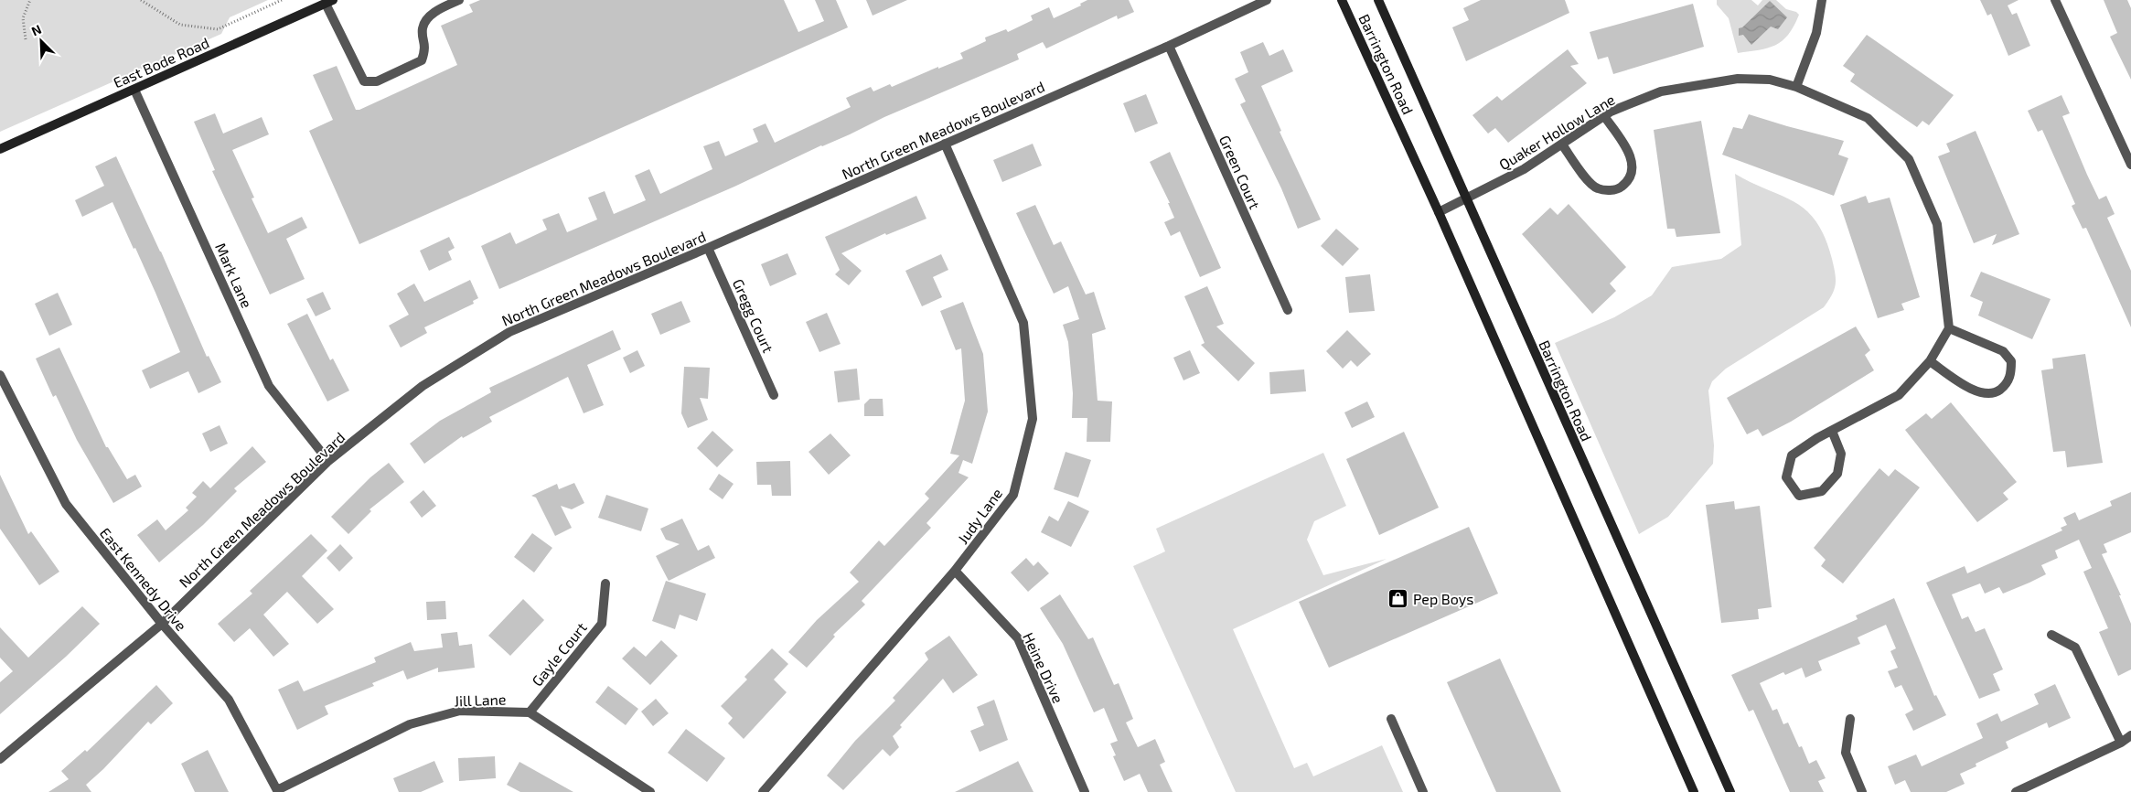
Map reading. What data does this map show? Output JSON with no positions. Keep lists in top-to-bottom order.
{
  "streets": {
    "main road": ["East Bode Road", "Barrington Road"],
    "street": [
      "North Green Meadows Boulevard",
      "Quaker Hollow Lane",
      "Green Court",
      "Mark Lane",
      "Gregg Court",
      "Judy Lane",
      "East Kennedy Drive",
      "Gayle Court",
      "Heine Drive",
      "Jill Lane"
    ]
  },
  "crossings": [
    ["East Bode Road", "Mark Lane"],
    ["Barrington Road", "Quaker Hollow Lane"],
    ["North Green Meadows Boulevard", "Green Court"],
    ["North Green Meadows Boulevard", "Mark Lane"],
    ["North Green Meadows Boulevard", "Gregg Court"],
    ["North Green Meadows Boulevard", "Judy Lane"],
    ["North Green Meadows Boulevard", "East Kennedy Drive"],
    ["Judy Lane", "Heine Drive"],
    ["East Kennedy Drive", "Jill Lane"],
    ["Gayle Court", "Jill Lane"]
  ],
  "places": {
    "shop": ["Pep Boys"]
  },
  "north": "top left"
}
